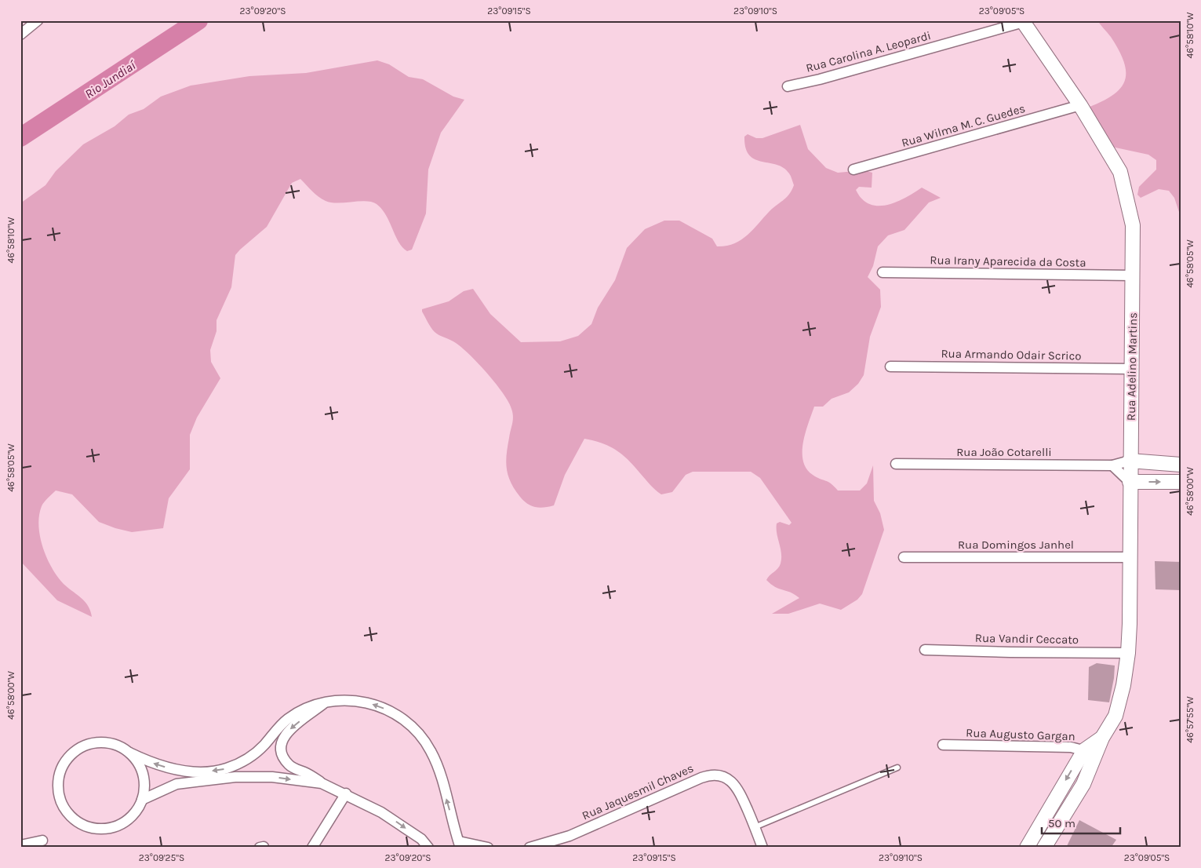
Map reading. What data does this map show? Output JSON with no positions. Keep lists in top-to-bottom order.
{
  "streets": {
    "street": [
      "Rua Carolina A. Leopardi",
      "Rua Wilma M. C. Guedes",
      "Rua Irany Aparecida da Costa",
      "Rua Armando Odair Scrico",
      "Rua Adelino Martins",
      "Rua João Cotarelli",
      "Rua Domingos Janhel",
      "Rua Vandir Ceccato",
      "Rua Augusto Gargan",
      "Rua Jaquesmil Chaves"
    ]
  },
  "crossings": [
    ["Rua Carolina A. Leopardi", "Rua Adelino Martins"],
    ["Rua Wilma M. C. Guedes", "Rua Adelino Martins"],
    ["Rua Irany Aparecida da Costa", "Rua Adelino Martins"],
    ["Rua Armando Odair Scrico", "Rua Adelino Martins"],
    ["Rua Adelino Martins", "Rua João Cotarelli"],
    ["Rua Adelino Martins", "Rua Domingos Janhel"],
    ["Rua Adelino Martins", "Rua Vandir Ceccato"],
    ["Rua Adelino Martins", "Rua Augusto Gargan"]
  ],
  "water": ["Rio Jundiaí"],
  "scale_bar": "50 m",
  "coordinates": [
    "23°09'20\"S",
    "23°09'15\"S",
    "23°09'10\"S",
    "23°09'05\"S",
    "46°58'10\"W",
    "46°58'05\"W",
    "46°58'00\"W",
    "46°57'55\"W",
    "23°09'25\"S"
  ]
}
